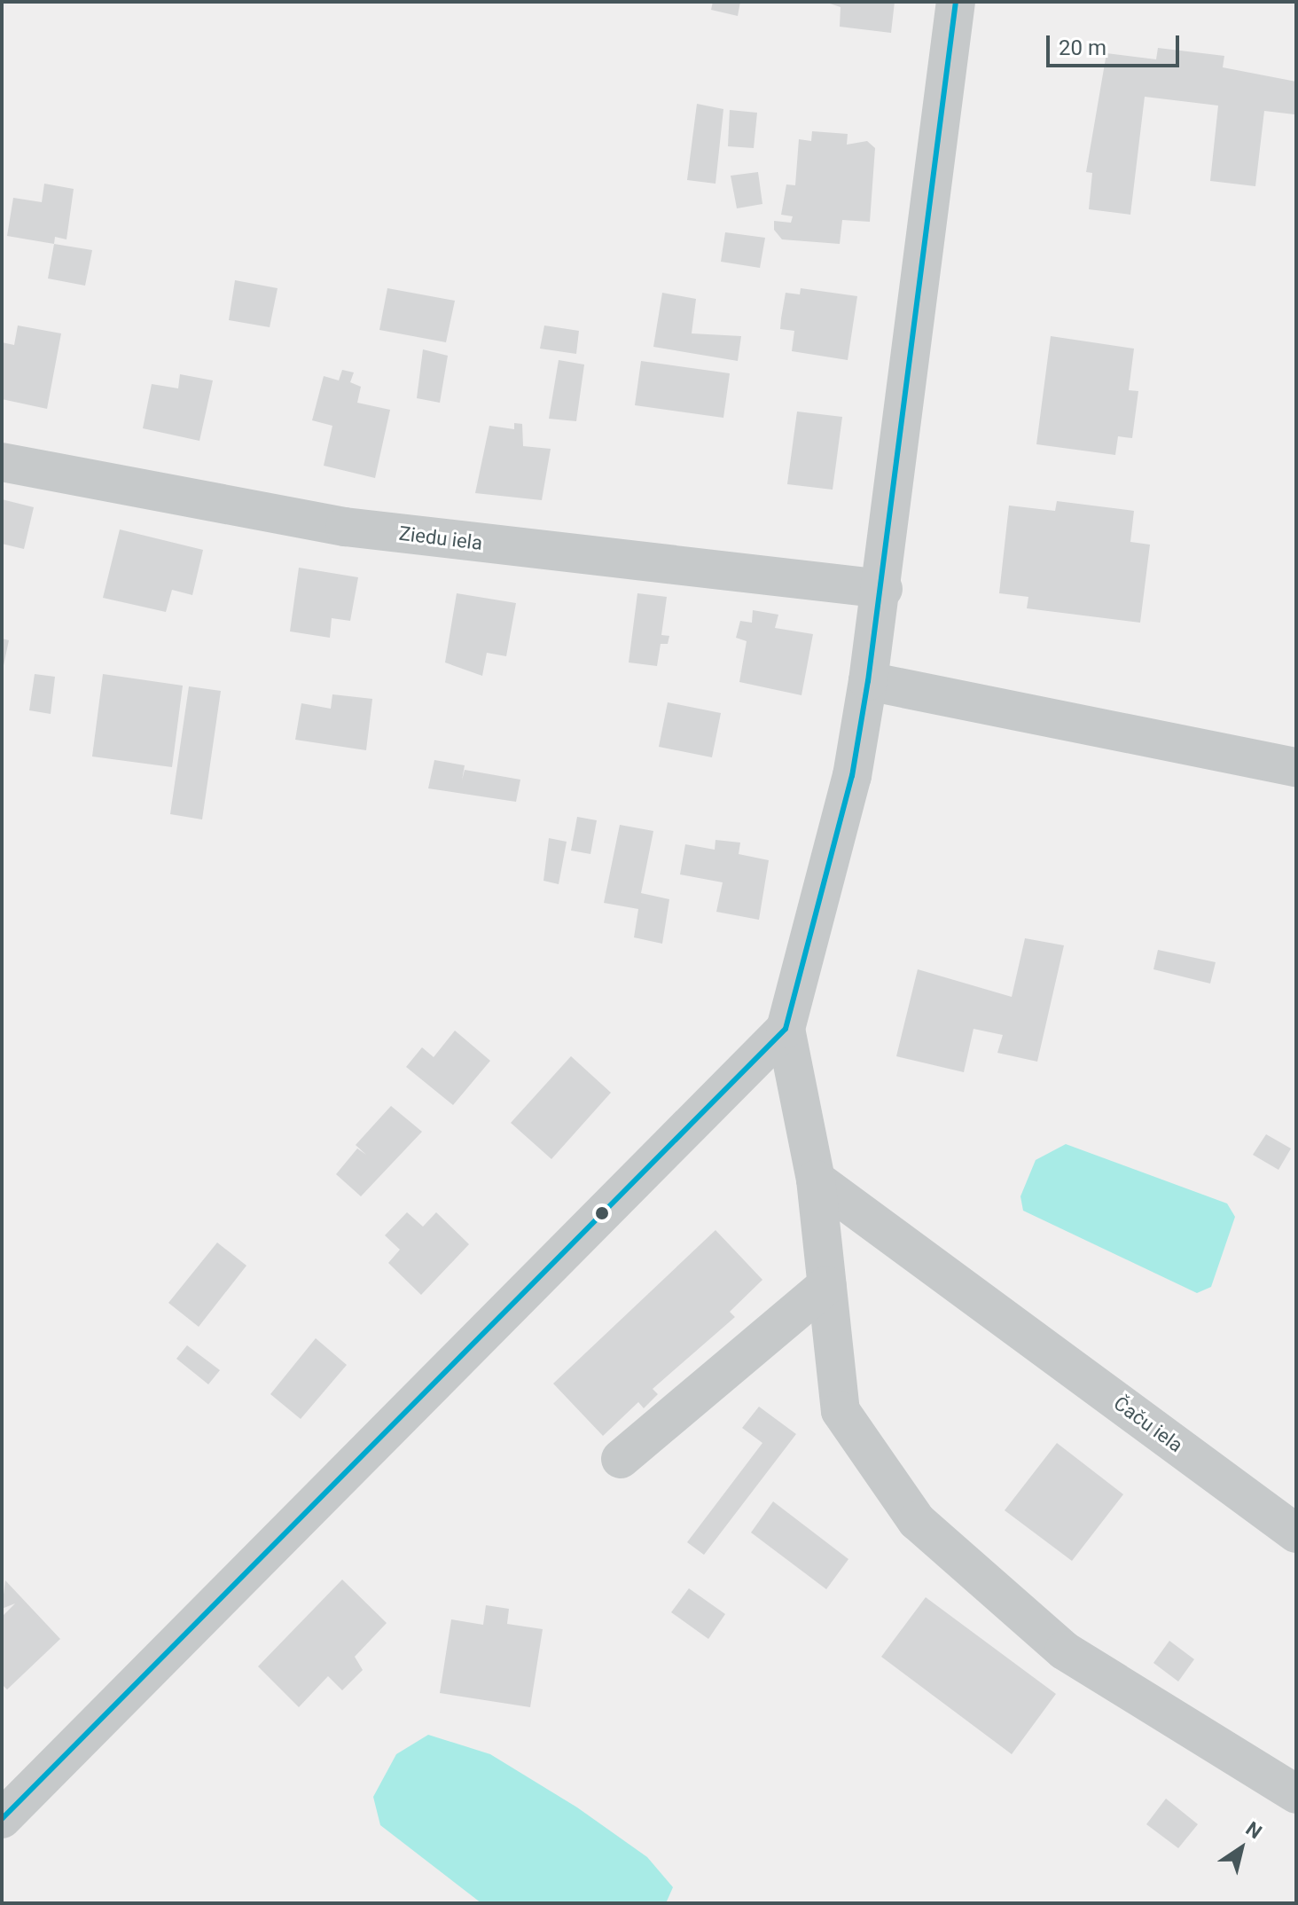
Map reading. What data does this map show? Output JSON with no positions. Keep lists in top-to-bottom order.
{
  "streets": {
    "street": ["Ziedu iela", "Čaču iela"]
  },
  "scale_bar": "20 m",
  "north": "top right"
}
